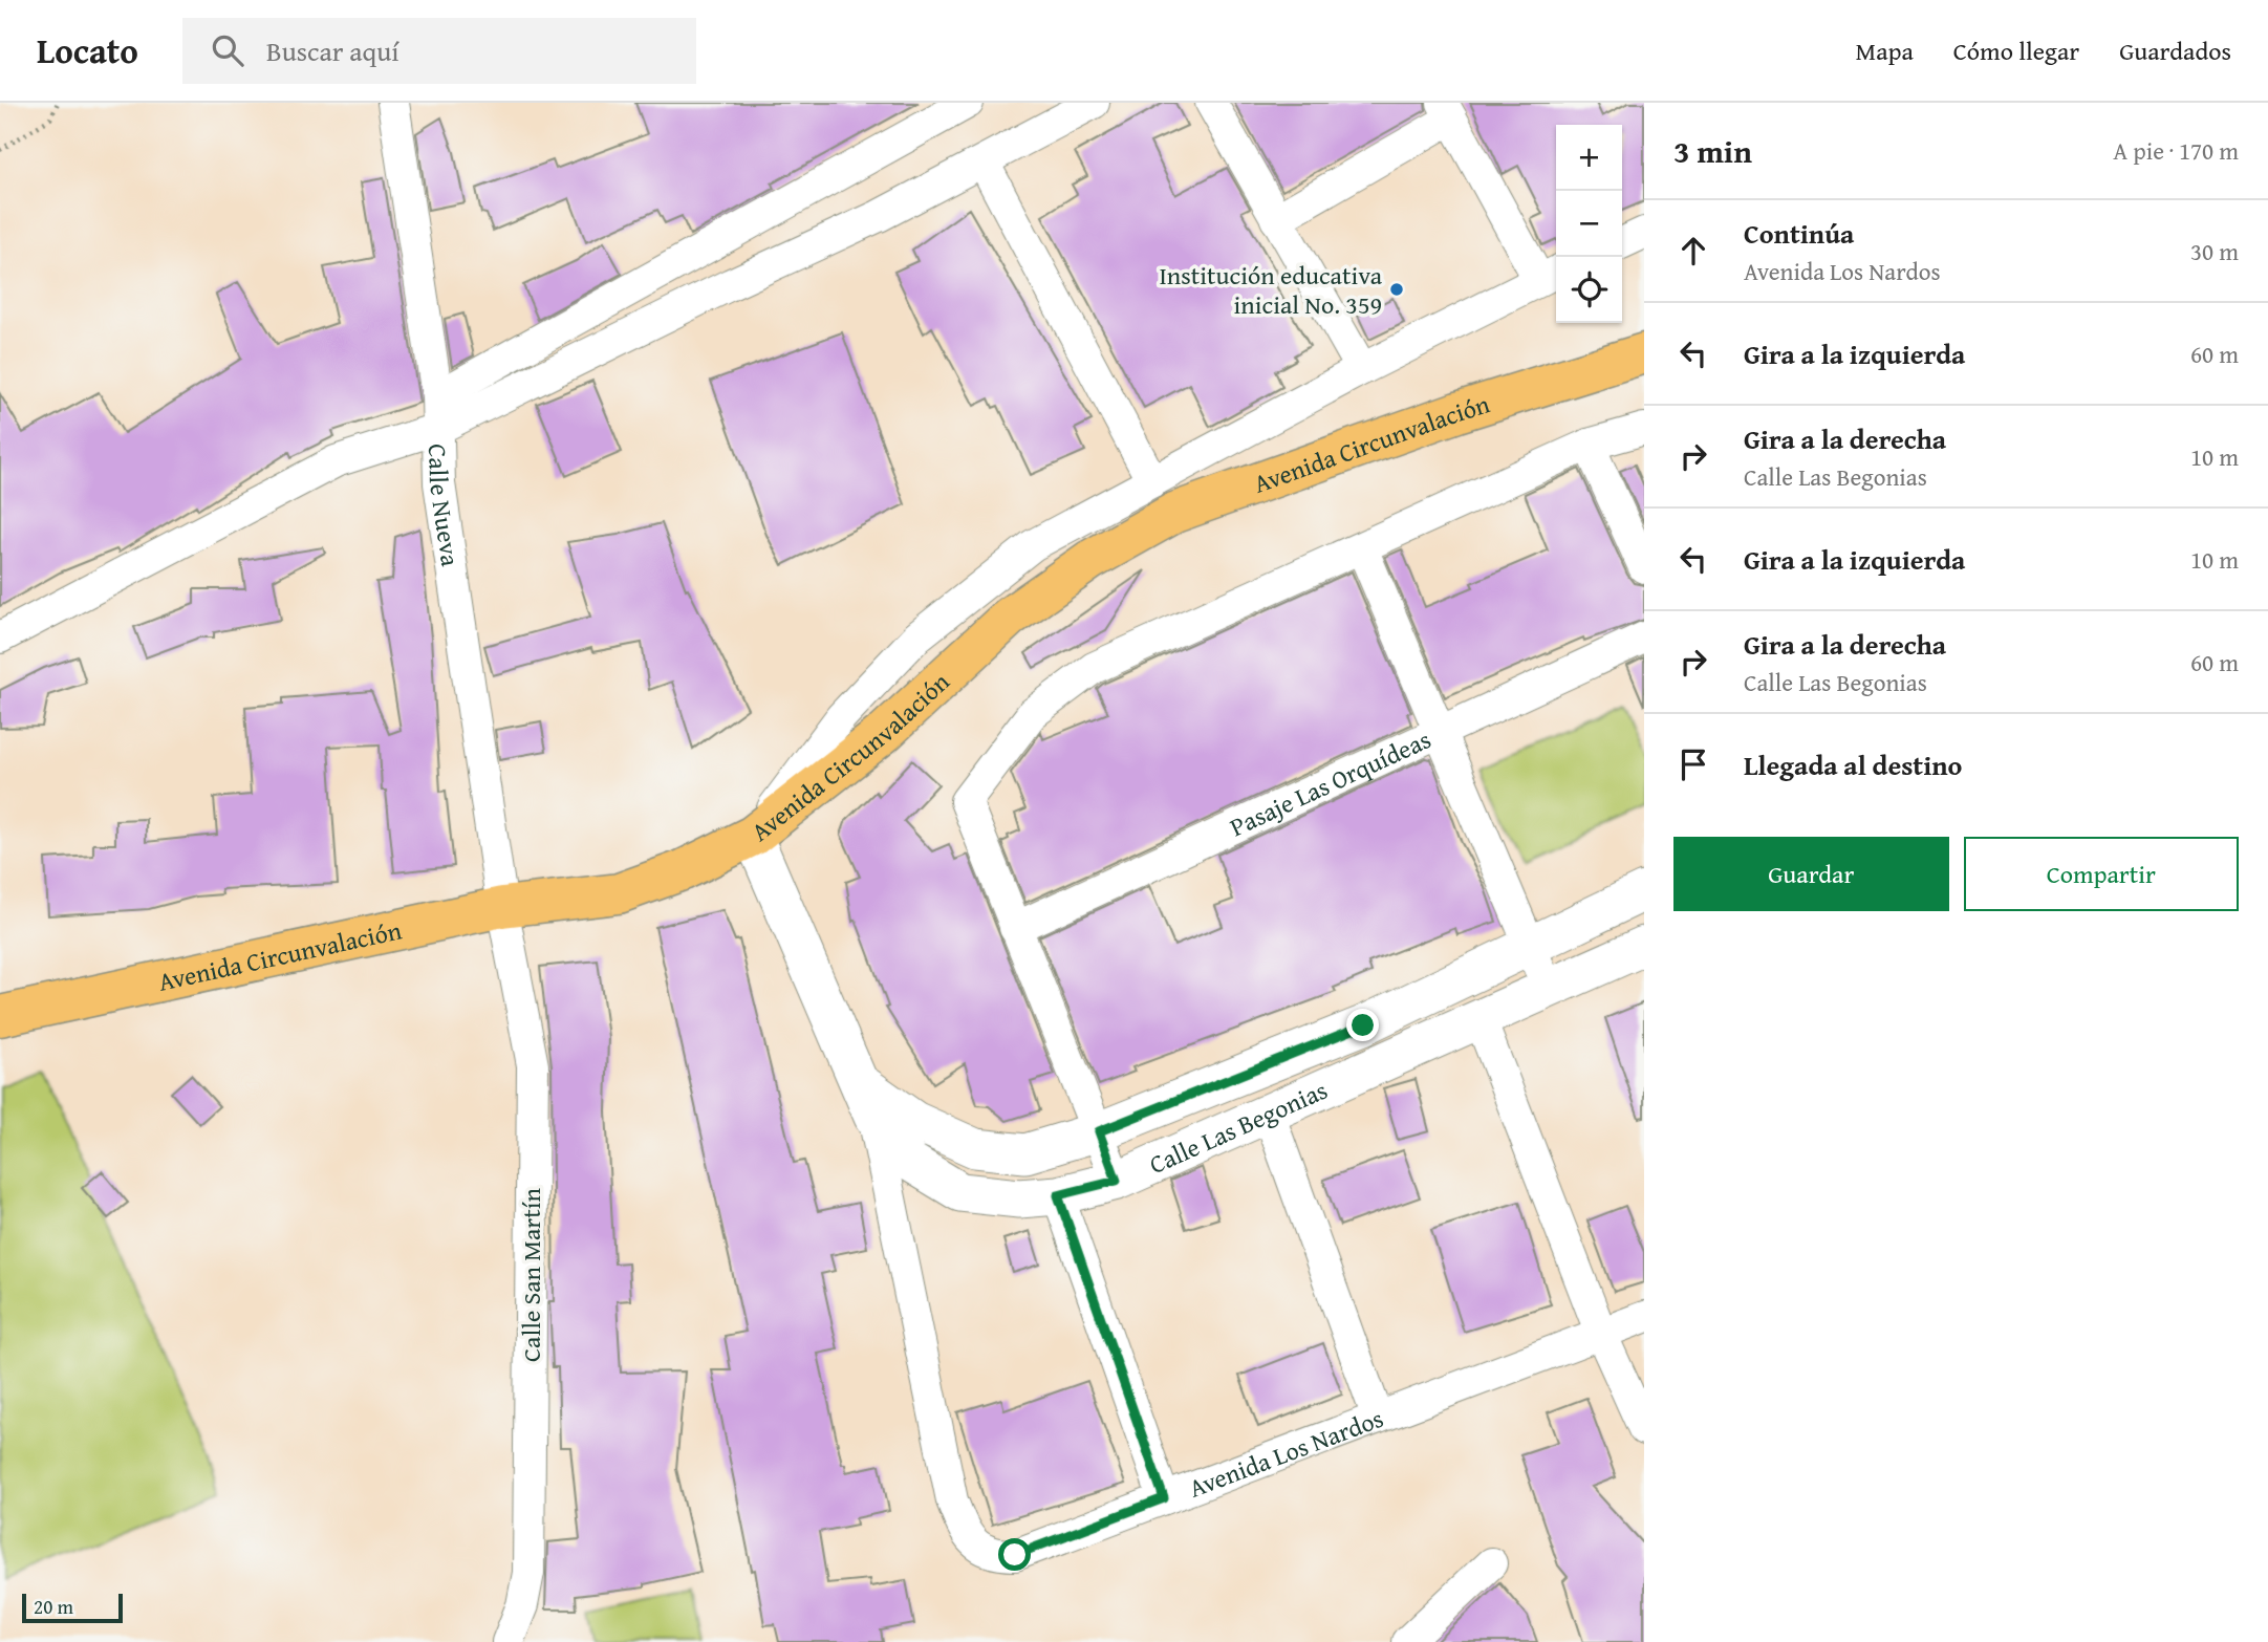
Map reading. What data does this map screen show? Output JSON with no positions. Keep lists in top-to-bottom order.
{
  "streets": {
    "highway": ["Avenida Circunvalación"],
    "street": [
      "Calle Nueva",
      "Pasaje Las Orquídeas",
      "Calle Las Begonias",
      "Calle San Martín",
      "Avenida Los Nardos"
    ]
  },
  "crossings": [
    ["Avenida Circunvalación", "Calle Nueva"],
    ["Avenida Circunvalación", "Calle Las Begonias"],
    ["Avenida Circunvalación", "Calle San Martín"],
    ["Calle Nueva", "Calle San Martín"],
    ["Calle Las Begonias", "Avenida Los Nardos"]
  ],
  "places": ["Institución educativa inicial No. 359"],
  "scale_bar": "20 m",
  "page": {
    "header": "Locato",
    "search": "Buscar aquí",
    "nav": ["Mapa", "Cómo llegar", "Guardados"],
    "heading": ["3 min", "A pie · 170 m"],
    "map_buttons": ["+", "−"],
    "list": [
      ["Continúa", "Avenida Los Nardos", "30 m"],
      ["Gira a la izquierda", "60 m"],
      ["Gira a la derecha", "Calle Las Begonias", "10 m"],
      ["Gira a la izquierda", "10 m"],
      ["Gira a la derecha", "Calle Las Begonias", "60 m"],
      "Llegada al destino"
    ],
    "buttons": ["Guardar", "Compartir"],
    "scale": "20 m"
  }
}
